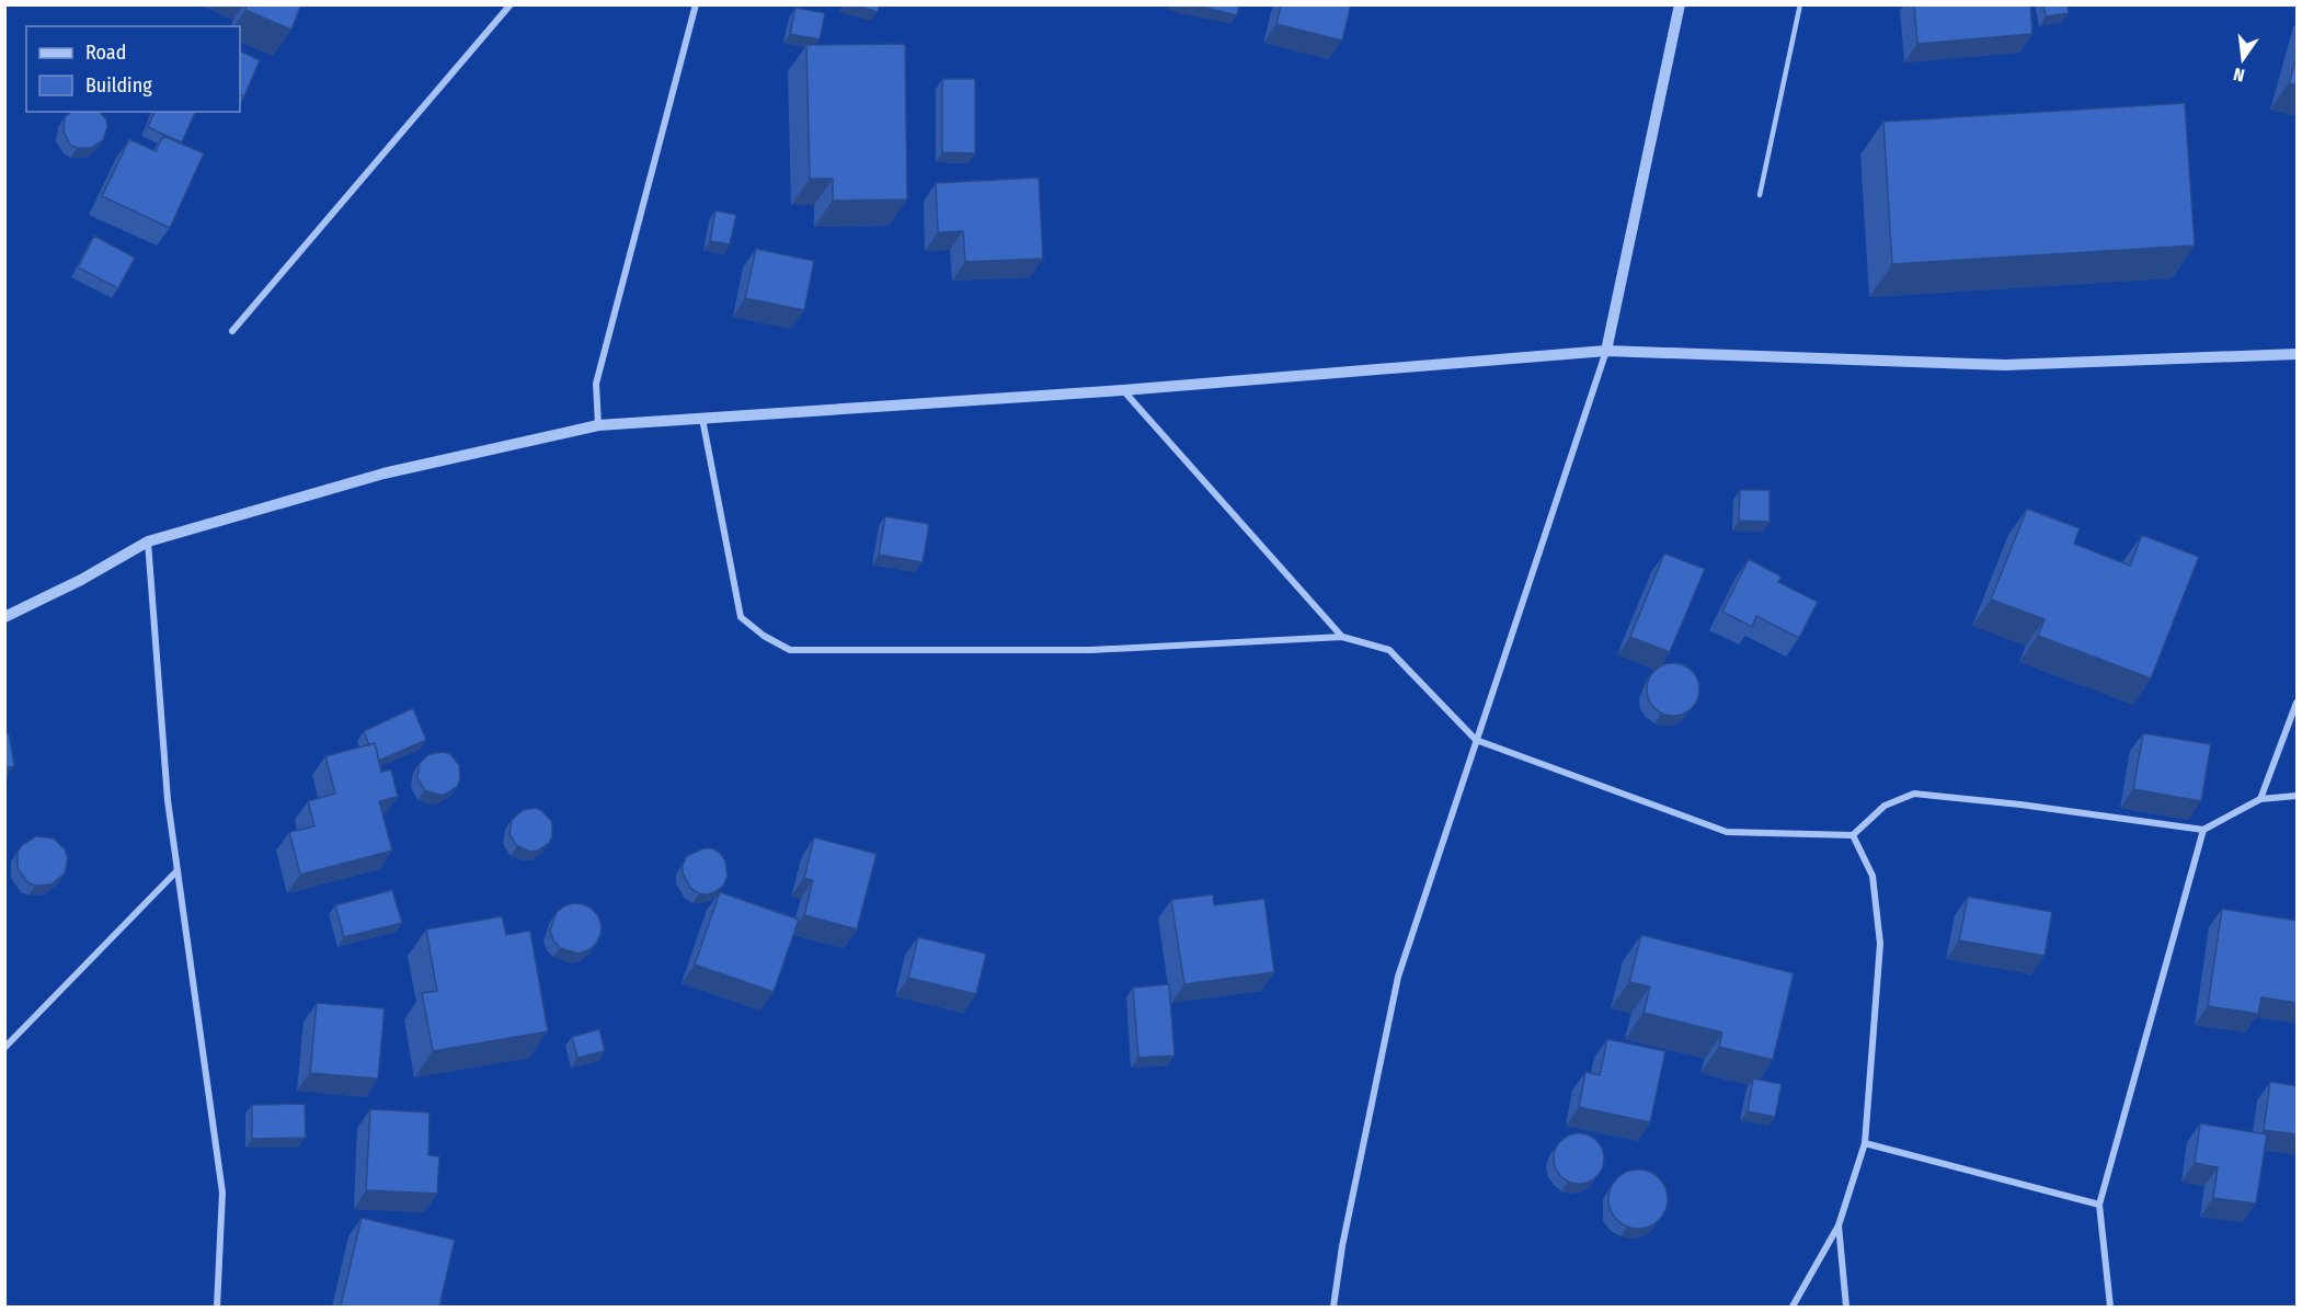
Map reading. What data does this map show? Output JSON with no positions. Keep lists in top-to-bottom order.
{
  "legend": ["Road", "Building"],
  "north": "bottom"
}
